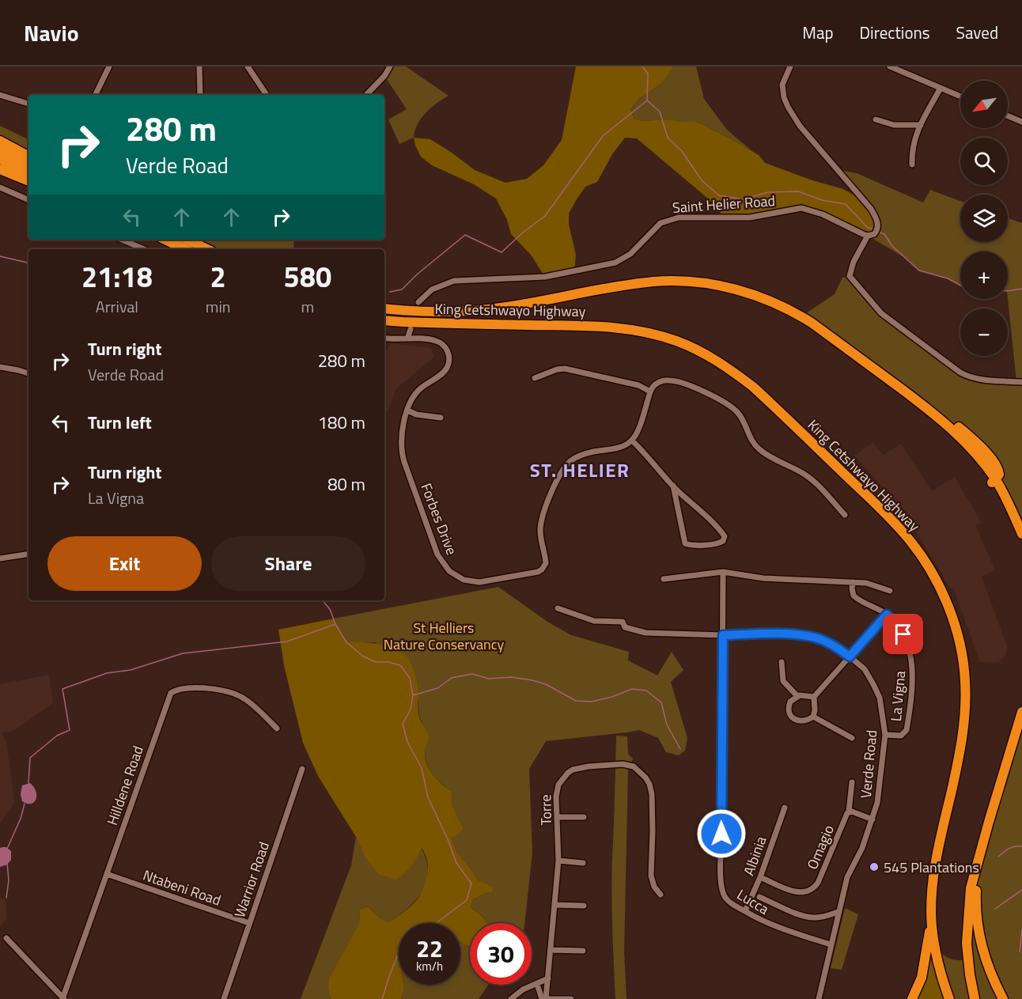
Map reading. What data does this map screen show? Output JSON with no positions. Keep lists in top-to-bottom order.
{
  "streets": {
    "highway": ["King Cetshwayo Highway"],
    "street": [
      "Saint Helier Road",
      "Forbes Drive",
      "La Vigna",
      "Verde Road",
      "Hilldene Road",
      "Torre",
      "Omagio",
      "Albinia",
      "Warrior Road",
      "Ntabeni Road",
      "Lucca"
    ]
  },
  "crossings": [
    ["La Vigna", "Verde Road"],
    ["Verde Road", "Omagio"],
    ["Verde Road", "Lucca"],
    ["Hilldene Road", "Ntabeni Road"],
    ["Omagio", "Albinia"],
    ["Albinia", "Lucca"],
    ["Warrior Road", "Ntabeni Road"]
  ],
  "districts": ["ST. HELIER"],
  "parks": ["St Helliers Nature Conservancy"],
  "places": ["545 Plantations"],
  "north": "bottom left",
  "page": {
    "header": "Navio",
    "nav": ["Map", "Directions", "Saved"],
    "map_buttons": ["+", "−"],
    "turn": ["280 m", "Verde Road"],
    "eta": [
      "21:18",
      "Arrival",
      "2",
      "min",
      "580",
      "m"
    ],
    "list": [
      {
        "name": "Turn right",
        "note": "Verde Road",
        "value": "280 m"
      },
      {
        "name": "Turn left",
        "value": "180 m"
      },
      {
        "name": "Turn right",
        "note": "La Vigna",
        "value": "80 m"
      }
    ],
    "buttons": ["Exit", "Share"],
    "speed": "22 km/h",
    "limit": "30"
  }
}
